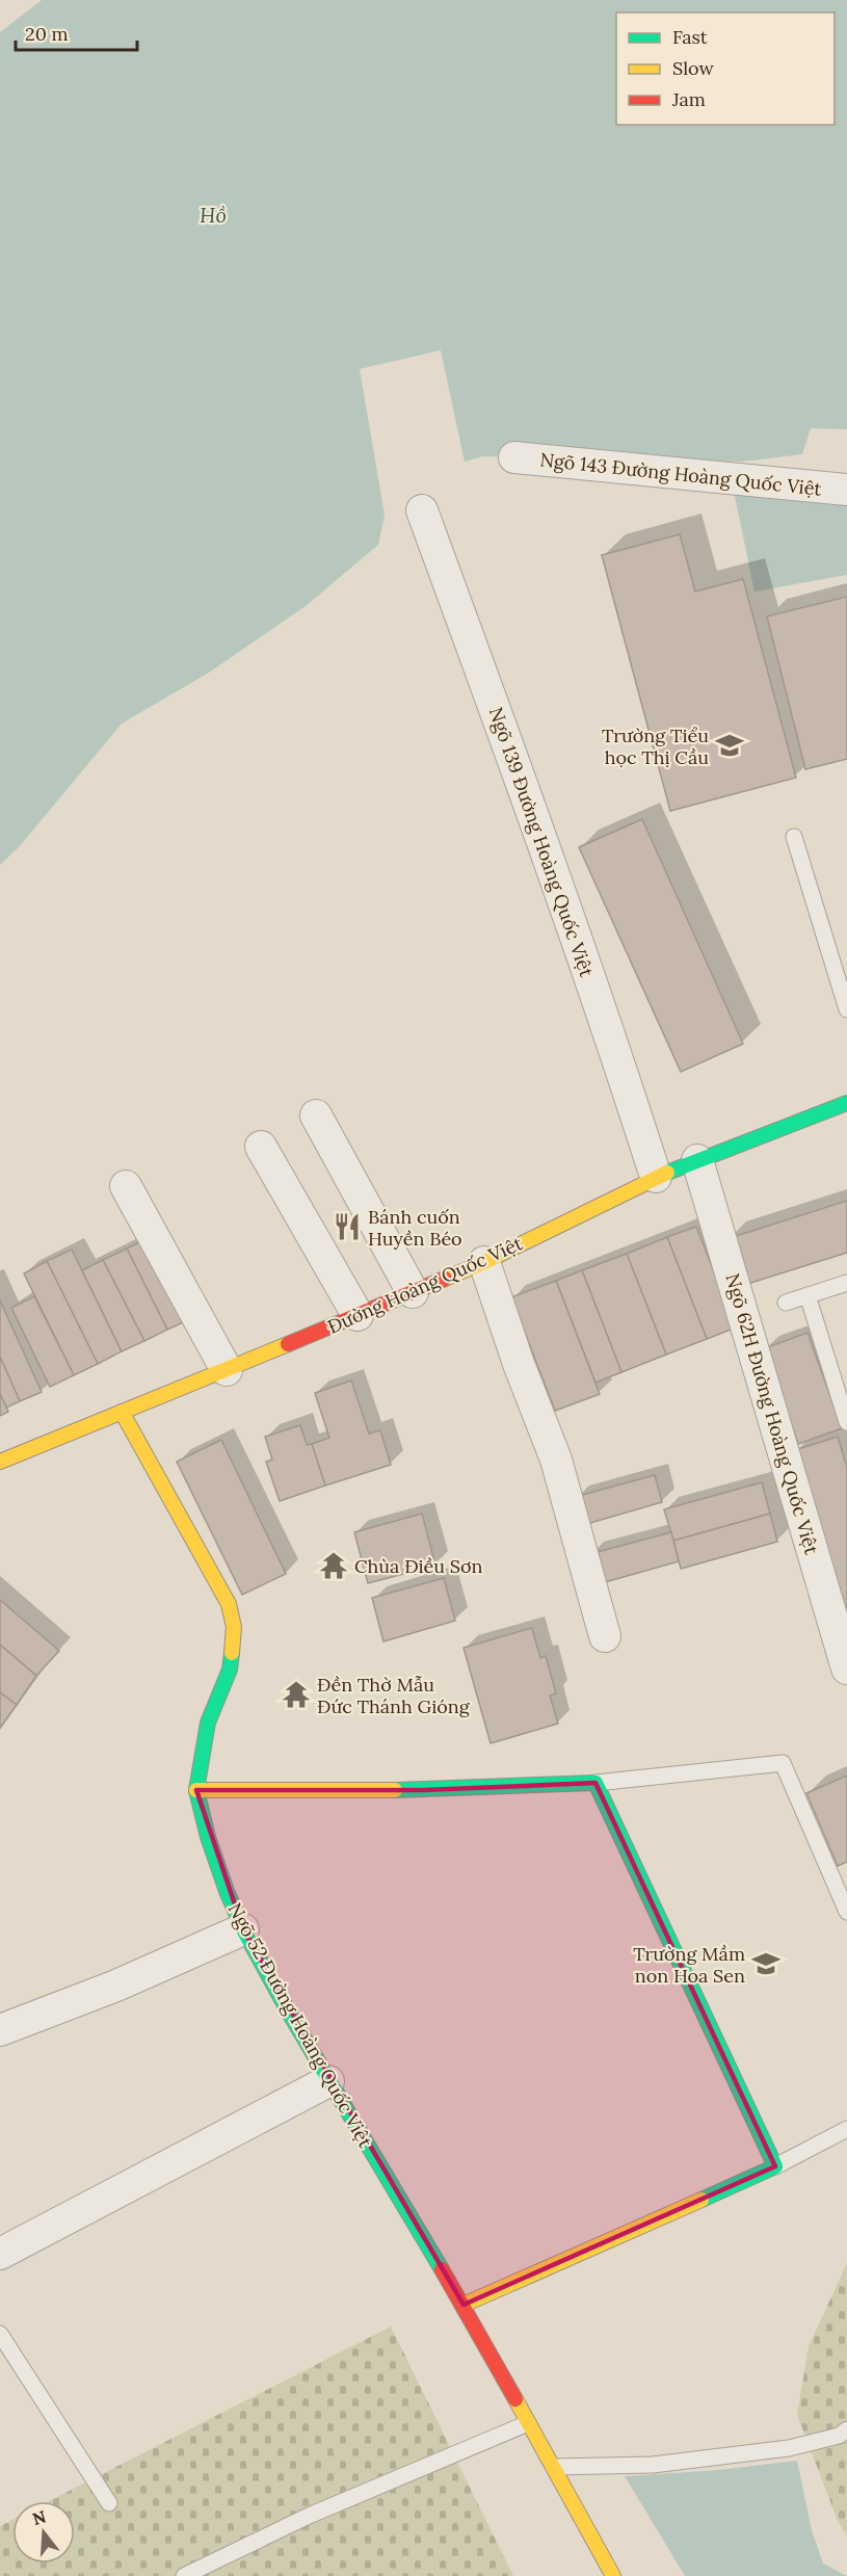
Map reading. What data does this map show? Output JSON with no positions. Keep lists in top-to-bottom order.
{
  "streets": {
    "street": [
      "Ngõ 143 Đường Hoàng Quốc Việt",
      "Ngõ 139 Đường Hoàng Quốc Việt",
      "Đường Hoàng Quốc Việt",
      "Ngõ 62H Đường Hoàng Quốc Việt",
      "Ngõ 52 Đường Hoàng Quốc Việt"
    ]
  },
  "crossings": [
    ["Ngõ 139 Đường Hoàng Quốc Việt", "Đường Hoàng Quốc Việt"],
    ["Đường Hoàng Quốc Việt", "Ngõ 62H Đường Hoàng Quốc Việt"],
    ["Đường Hoàng Quốc Việt", "Ngõ 52 Đường Hoàng Quốc Việt"]
  ],
  "water": ["Hồ"],
  "places": {
    "school or university": ["Trường Tiểu học Thị Cầu", "Trường Mầm non Hoa Sen"],
    "restaurant": ["Bánh cuốn Huyền Béo"],
    "temple": ["Chùa Điều Sơn", "Đền Thờ Mẫu Đức Thánh Gióng"]
  },
  "legend": ["Fast", "Slow", "Jam"],
  "scale_bar": "20 m",
  "north": "top"
}
